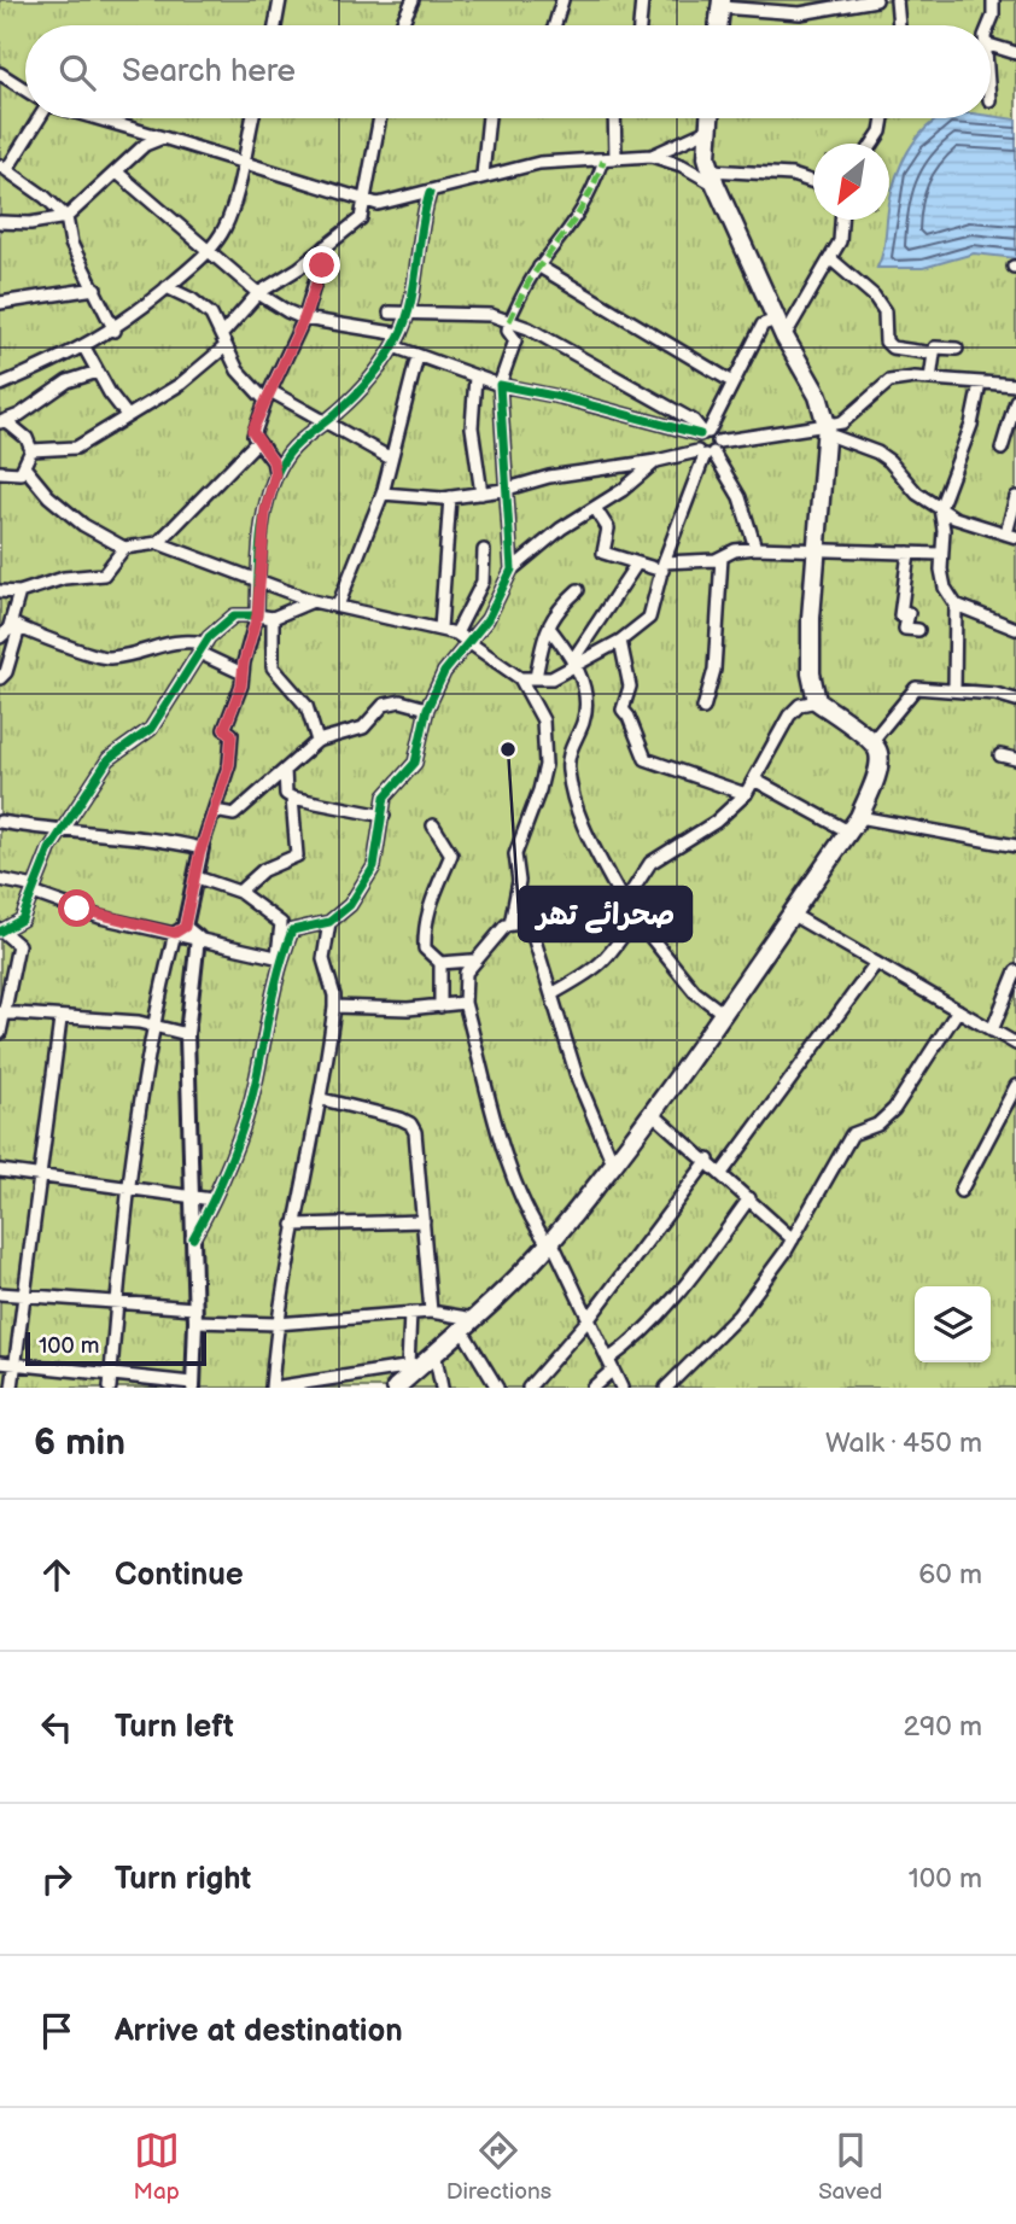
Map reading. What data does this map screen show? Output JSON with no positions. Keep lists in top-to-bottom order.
{
  "places": ["صحرائے تھر"],
  "scale_bar": "100 m",
  "north": "bottom left",
  "page": {
    "search": "Search here",
    "scale": "100 m",
    "heading": ["6 min", "Walk · 450 m"],
    "list": [
      ["Continue", "60 m"],
      ["Turn left", "290 m"],
      ["Turn right", "100 m"],
      "Arrive at destination"
    ],
    "nav": ["Map", "Directions", "Saved"]
  }
}
